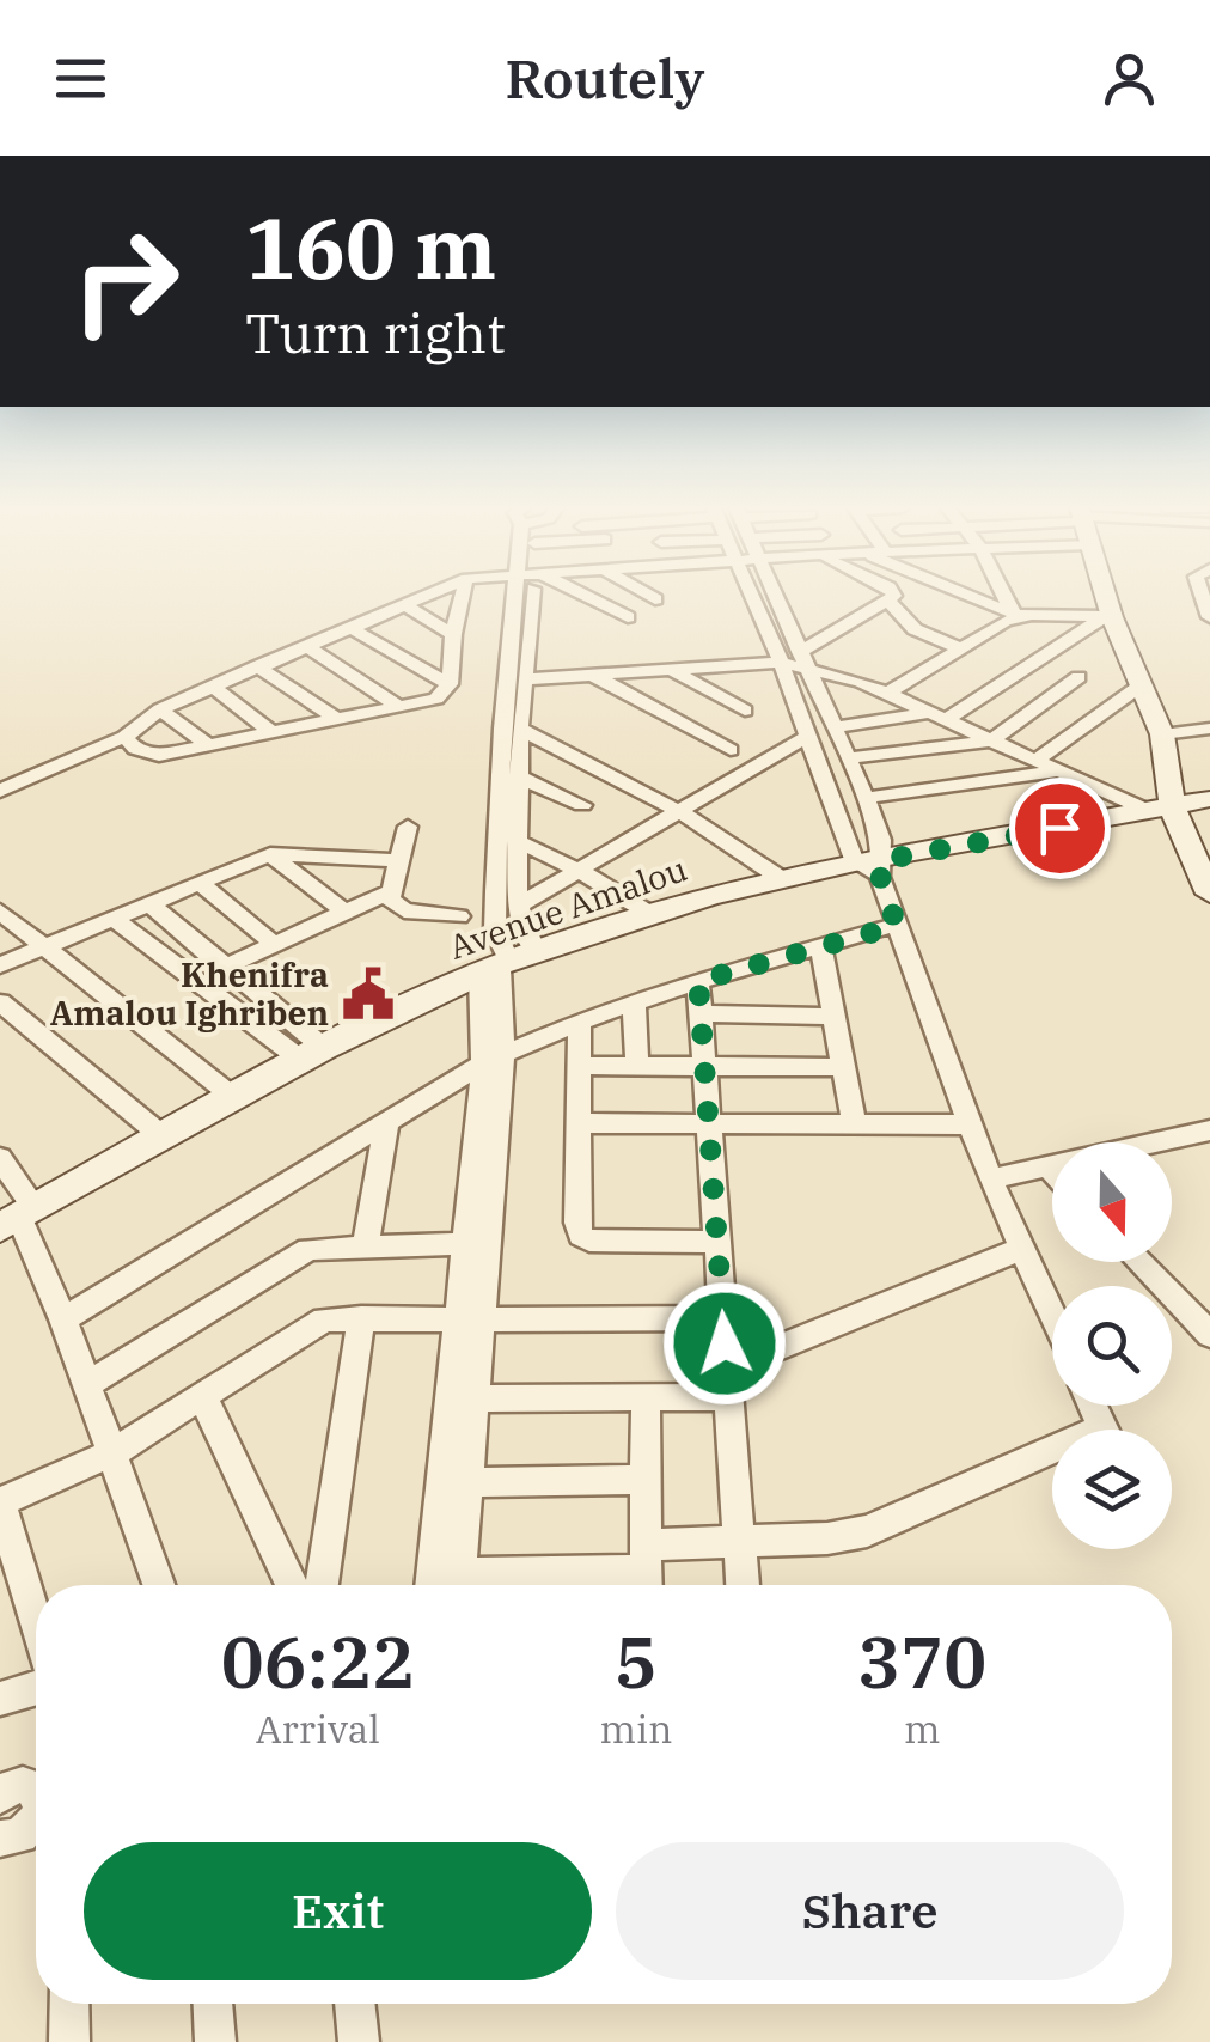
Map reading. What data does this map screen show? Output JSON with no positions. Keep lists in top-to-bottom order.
{
  "streets": {
    "main road": ["Avenue Amalou"]
  },
  "places": {
    "public building": ["Khenifra Amalou Ighriben"]
  },
  "north": "bottom",
  "page": {
    "header": "Routely",
    "turn": ["160 m", "Turn right"],
    "eta": [
      "06:22",
      "Arrival",
      "5",
      "min",
      "370",
      "m"
    ],
    "buttons": ["Exit", "Share"]
  }
}
